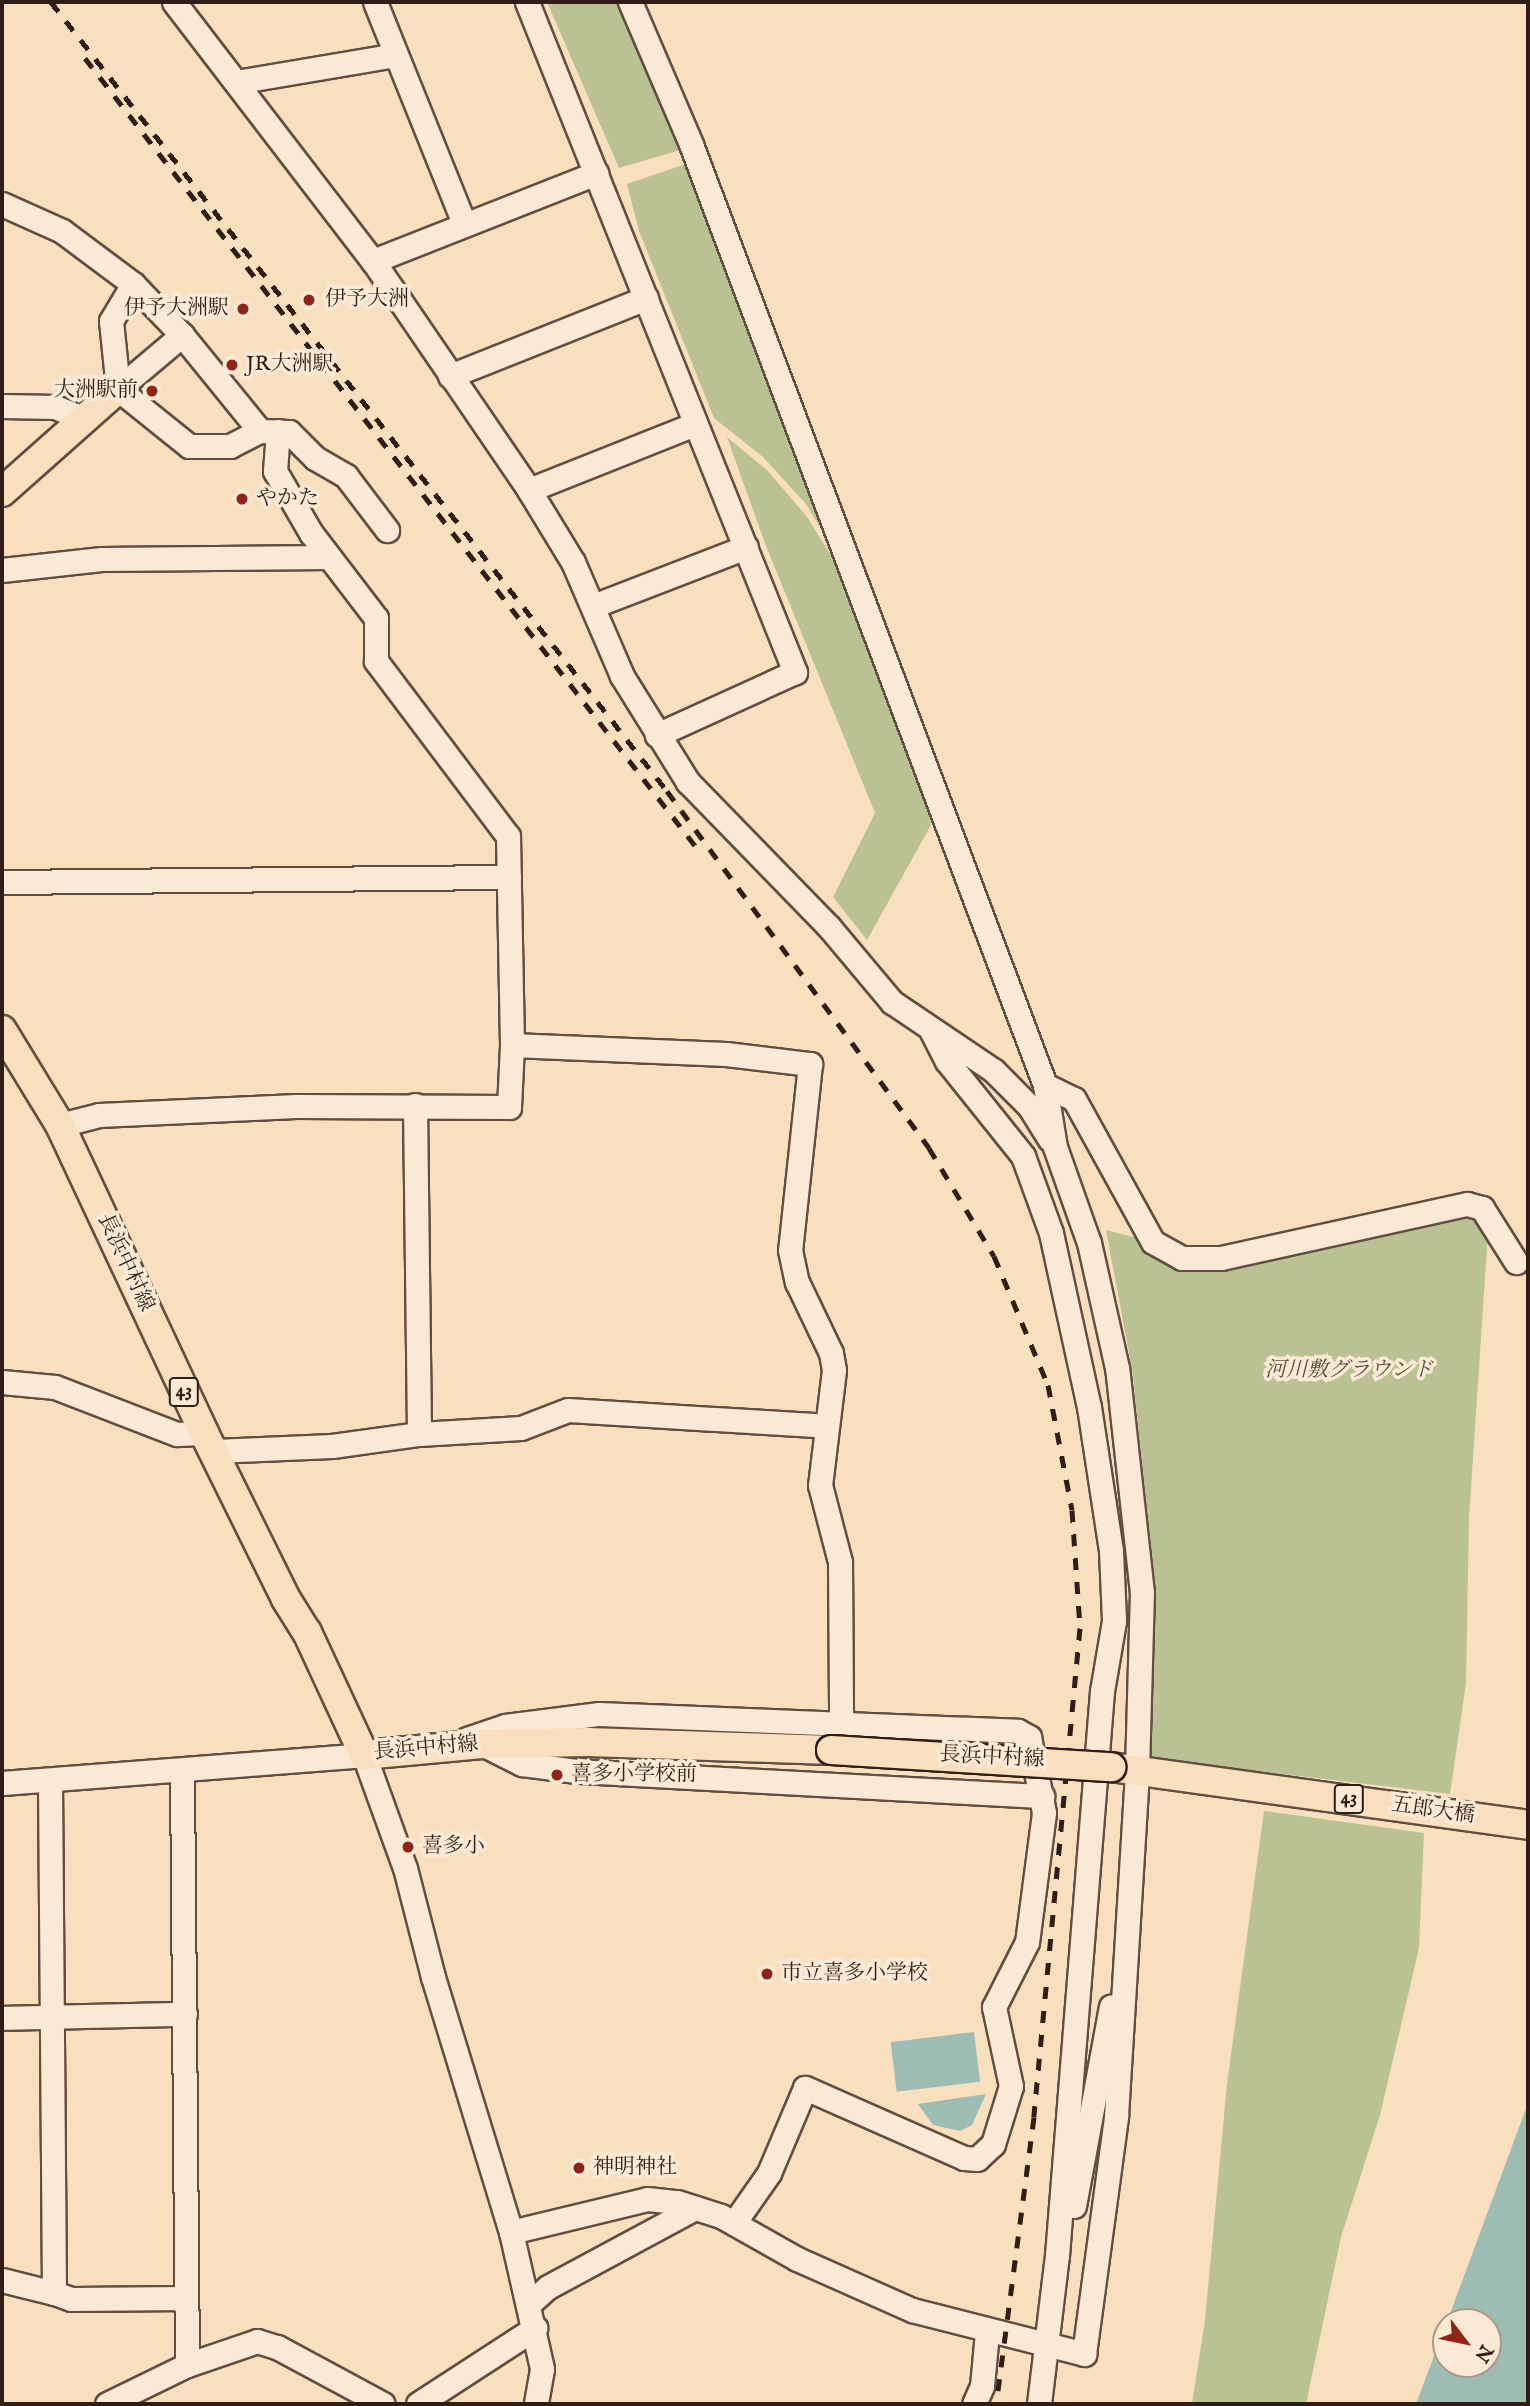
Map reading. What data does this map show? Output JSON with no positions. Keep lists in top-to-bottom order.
{
  "streets": {
    "main road": ["長浜中村線", "43", "五郎大橋"]
  },
  "crossings": [
    ["長浜中村線", "五郎大橋"]
  ],
  "parks": ["河川敷グラウンド"],
  "places": [
    "伊予大洲",
    "伊予大洲駅",
    "JR大洲駅",
    "大洲駅前",
    "やかた",
    "喜多小学校前",
    "喜多小",
    "市立喜多小学校",
    "神明神社"
  ],
  "north": "bottom right"
}
